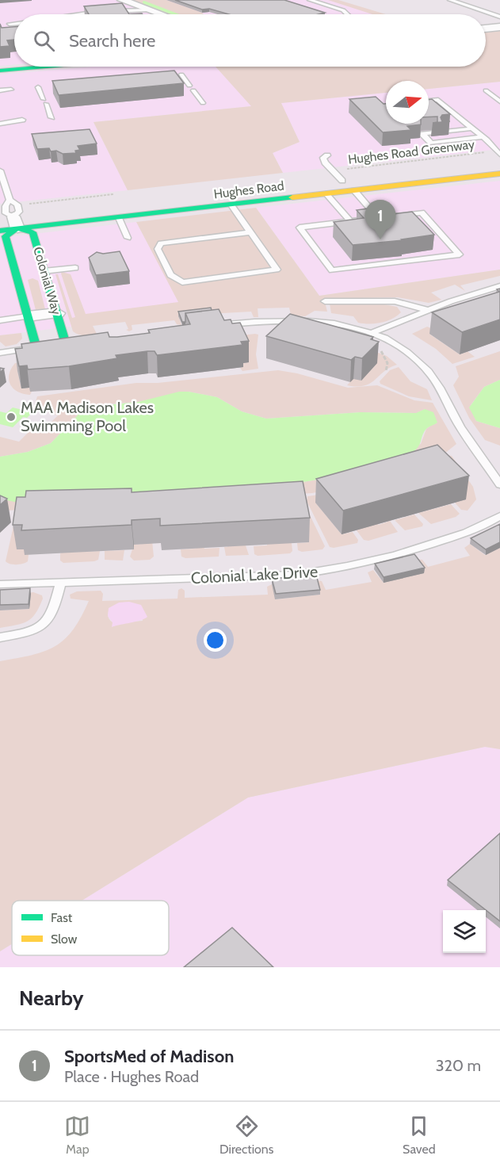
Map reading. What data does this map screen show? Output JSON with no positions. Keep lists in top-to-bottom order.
{
  "streets": {
    "main road": ["Hughes Road", "Colonial Way"],
    "lane": ["Colonial Lake Drive"],
    "path": ["Hughes Road Greenway"]
  },
  "crossings": [
    ["Hughes Road", "Colonial Way"]
  ],
  "places": ["MAA Madison Lakes Swimming Pool"],
  "legend": ["Fast", "Slow"],
  "north": "right",
  "page": {
    "search": "Search here",
    "pins": "1",
    "heading": "Nearby",
    "list": [
      {
        "mark": "1",
        "name": "SportsMed of Madison",
        "note": "Place · Hughes Road",
        "value": "320 m"
      }
    ],
    "nav": ["Map", "Directions", "Saved"]
  }
}
